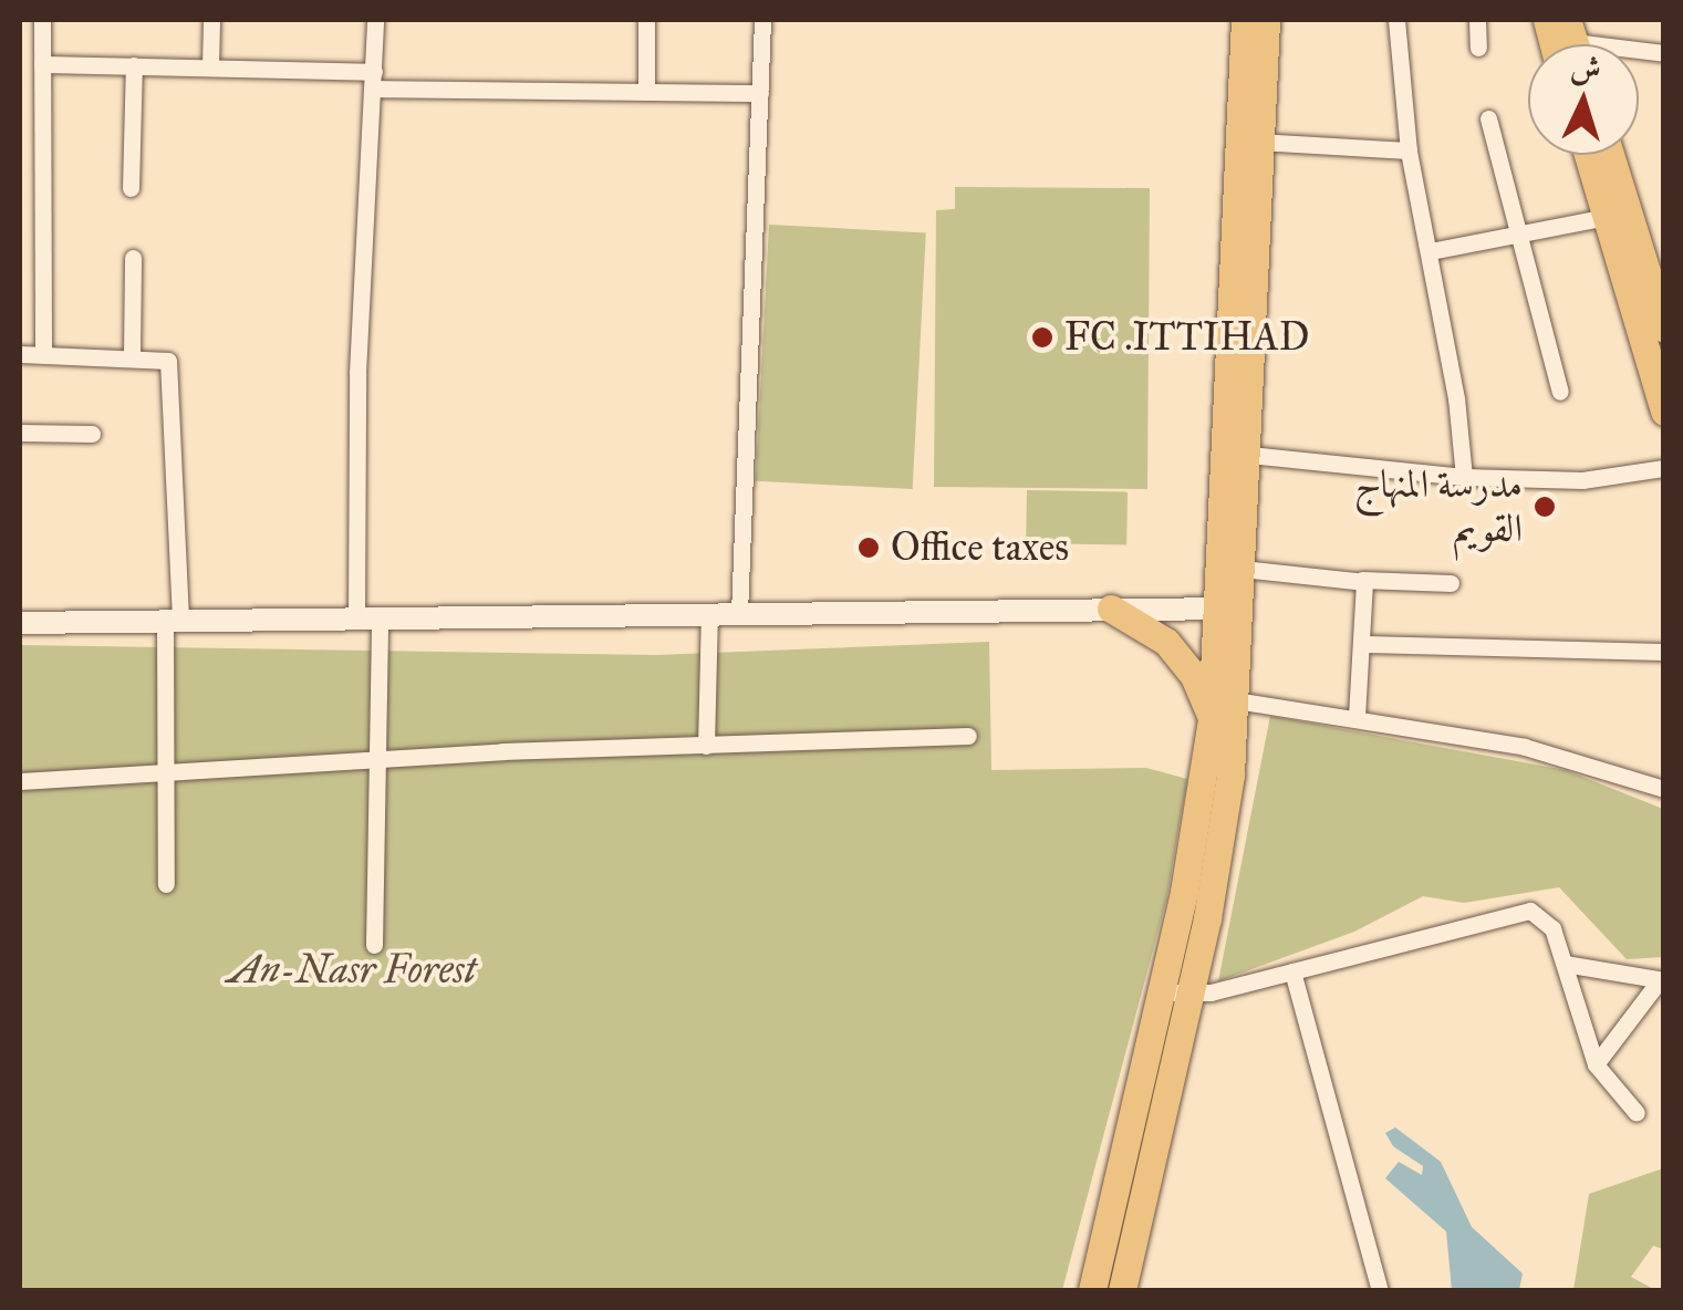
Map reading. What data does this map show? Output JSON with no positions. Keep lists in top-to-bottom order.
{
  "parks": ["An-Nasr Forest"],
  "places": ["FC .ITTIHAD", "مدرسة المنهاج القويم", "Office taxes"],
  "north": "top"
}
